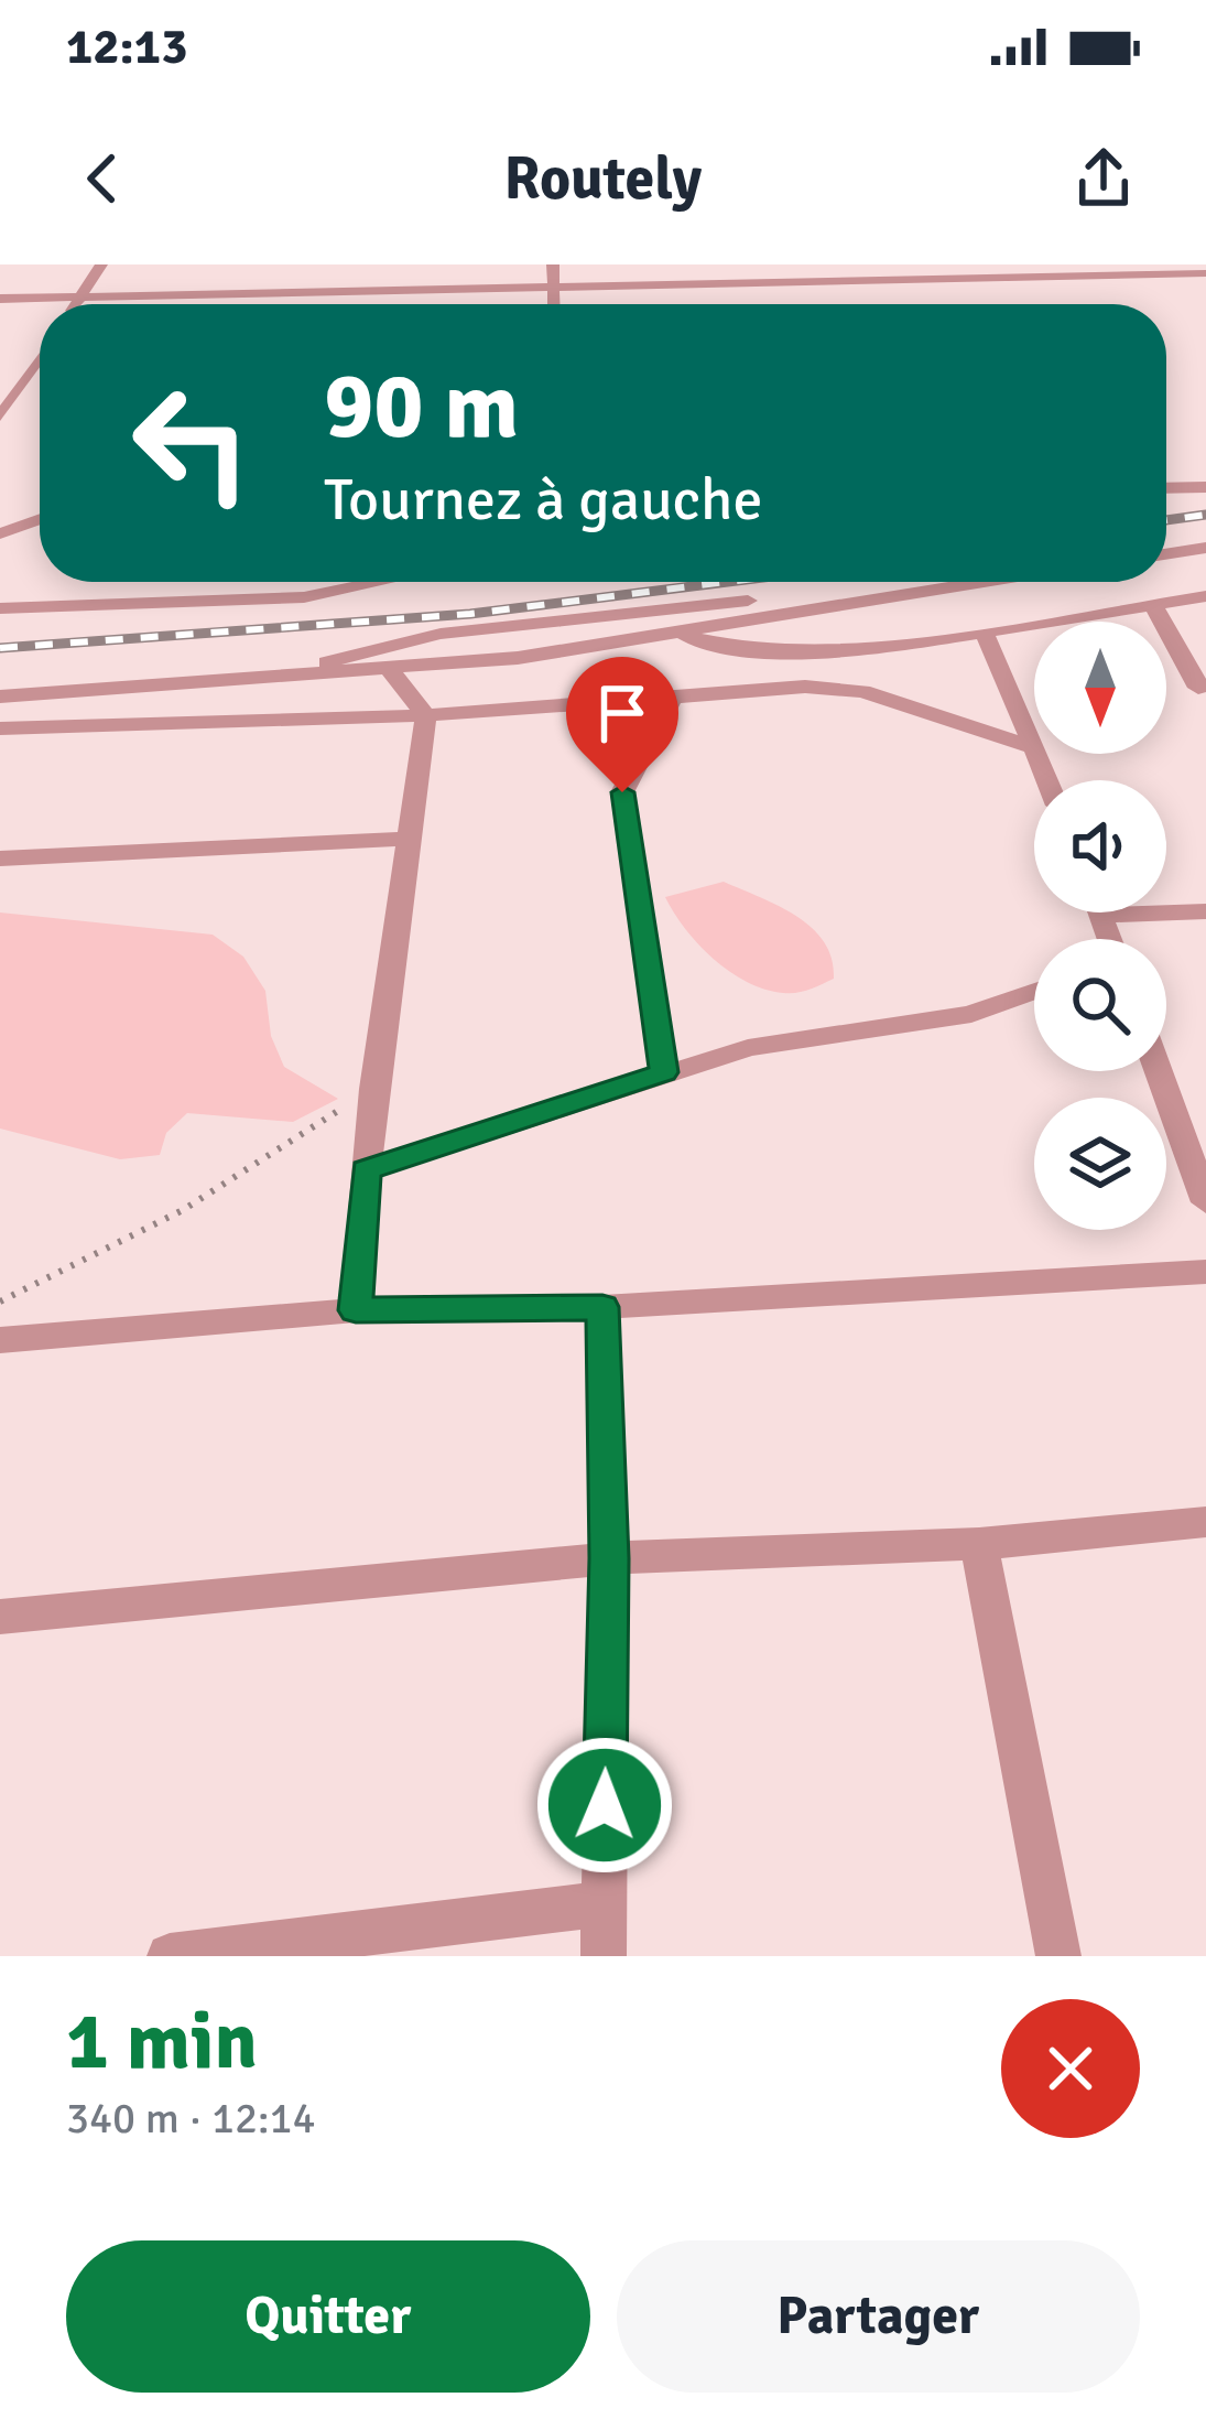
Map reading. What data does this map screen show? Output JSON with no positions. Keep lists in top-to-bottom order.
{
  "north": "bottom",
  "page": {
    "status": "12:13",
    "header": "Routely",
    "turn": ["90 m", "Tournez à gauche"],
    "heading": ["1 min", "340 m · 12:14"],
    "buttons": ["Quitter", "Partager"]
  }
}
